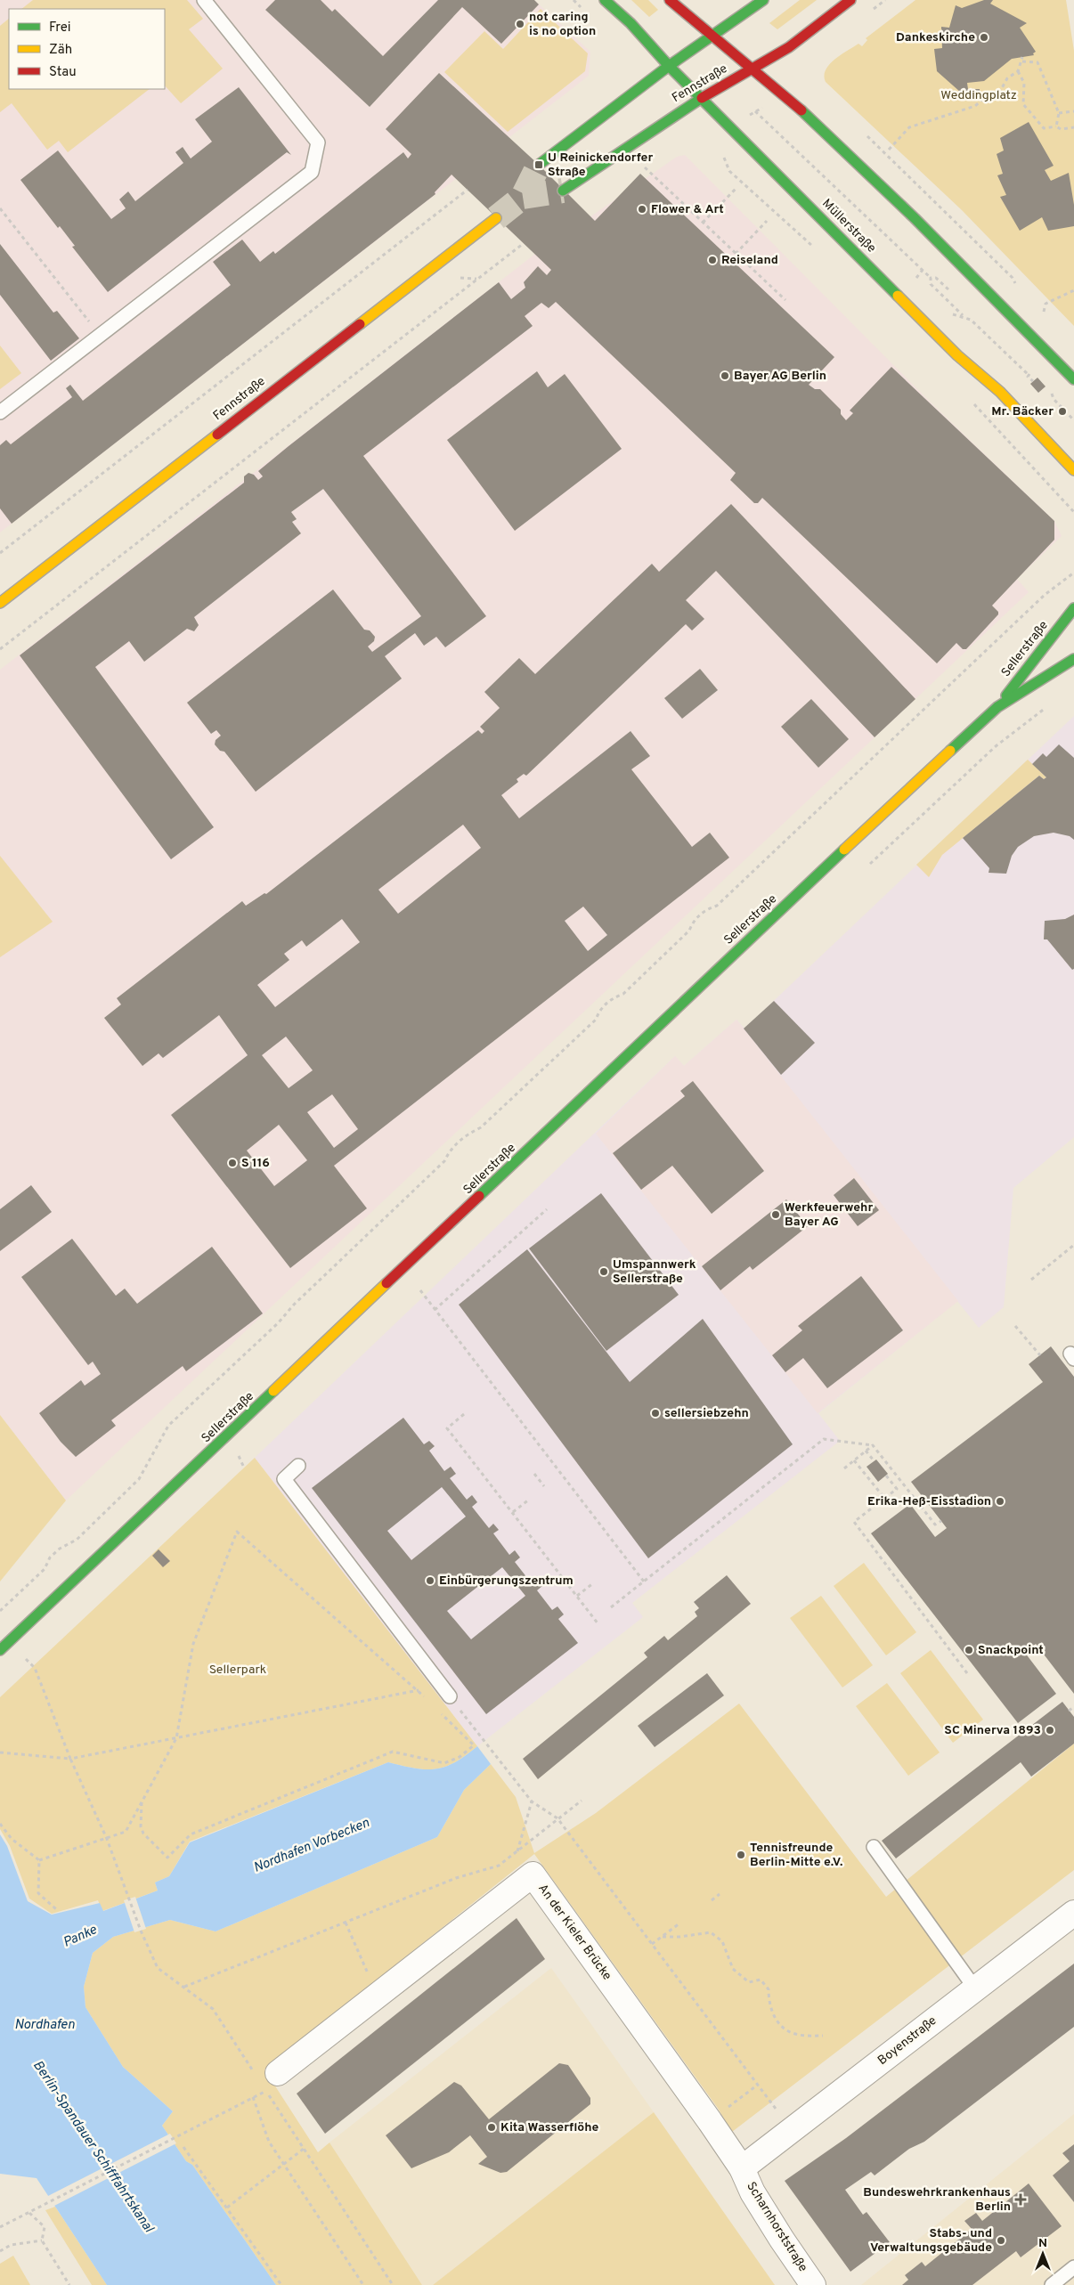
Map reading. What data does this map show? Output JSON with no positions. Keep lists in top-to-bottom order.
{
  "streets": {
    "main road": ["Fennstraße", "Müllerstraße", "Sellerstraße"],
    "street": ["An der Kieler Brücke", "Boyenstraße", "Scharnhorststraße"]
  },
  "crossings": [
    ["Fennstraße", "Müllerstraße"],
    ["An der Kieler Brücke", "Boyenstraße"],
    ["An der Kieler Brücke", "Scharnhorststraße"],
    ["Boyenstraße", "Scharnhorststraße"]
  ],
  "water": [
    "Nordhafen Vorbecken",
    "Panke",
    "Nordhafen",
    "Berlin-Spandauer Schifffahrtskanal"
  ],
  "parks": ["Weddingplatz", "Sellerpark"],
  "places": {
    "other": [
      "not caring is no option",
      "Dankeskirche",
      "Flower & Art",
      "Reiseland",
      "Bayer AG Berlin",
      "Mr. Bäcker",
      "S 116",
      "Werkfeuerwehr Bayer AG",
      "Umspannwerk Sellerstraße",
      "sellersiebzehn",
      "Erika-Heß-Eisstadion",
      "Einbürgerungszentrum",
      "Snackpoint",
      "SC Minerva 1893",
      "Tennisfreunde Berlin-Mitte e.V.",
      "Kita Wasserflöhe",
      "Stabs- und Verwaltungsgebäude"
    ],
    "transit": ["U Reinickendorfer Straße"],
    "health": ["Bundeswehrkrankenhaus Berlin"]
  },
  "legend": ["Frei", "Zäh", "Stau"],
  "north": "top"
}
